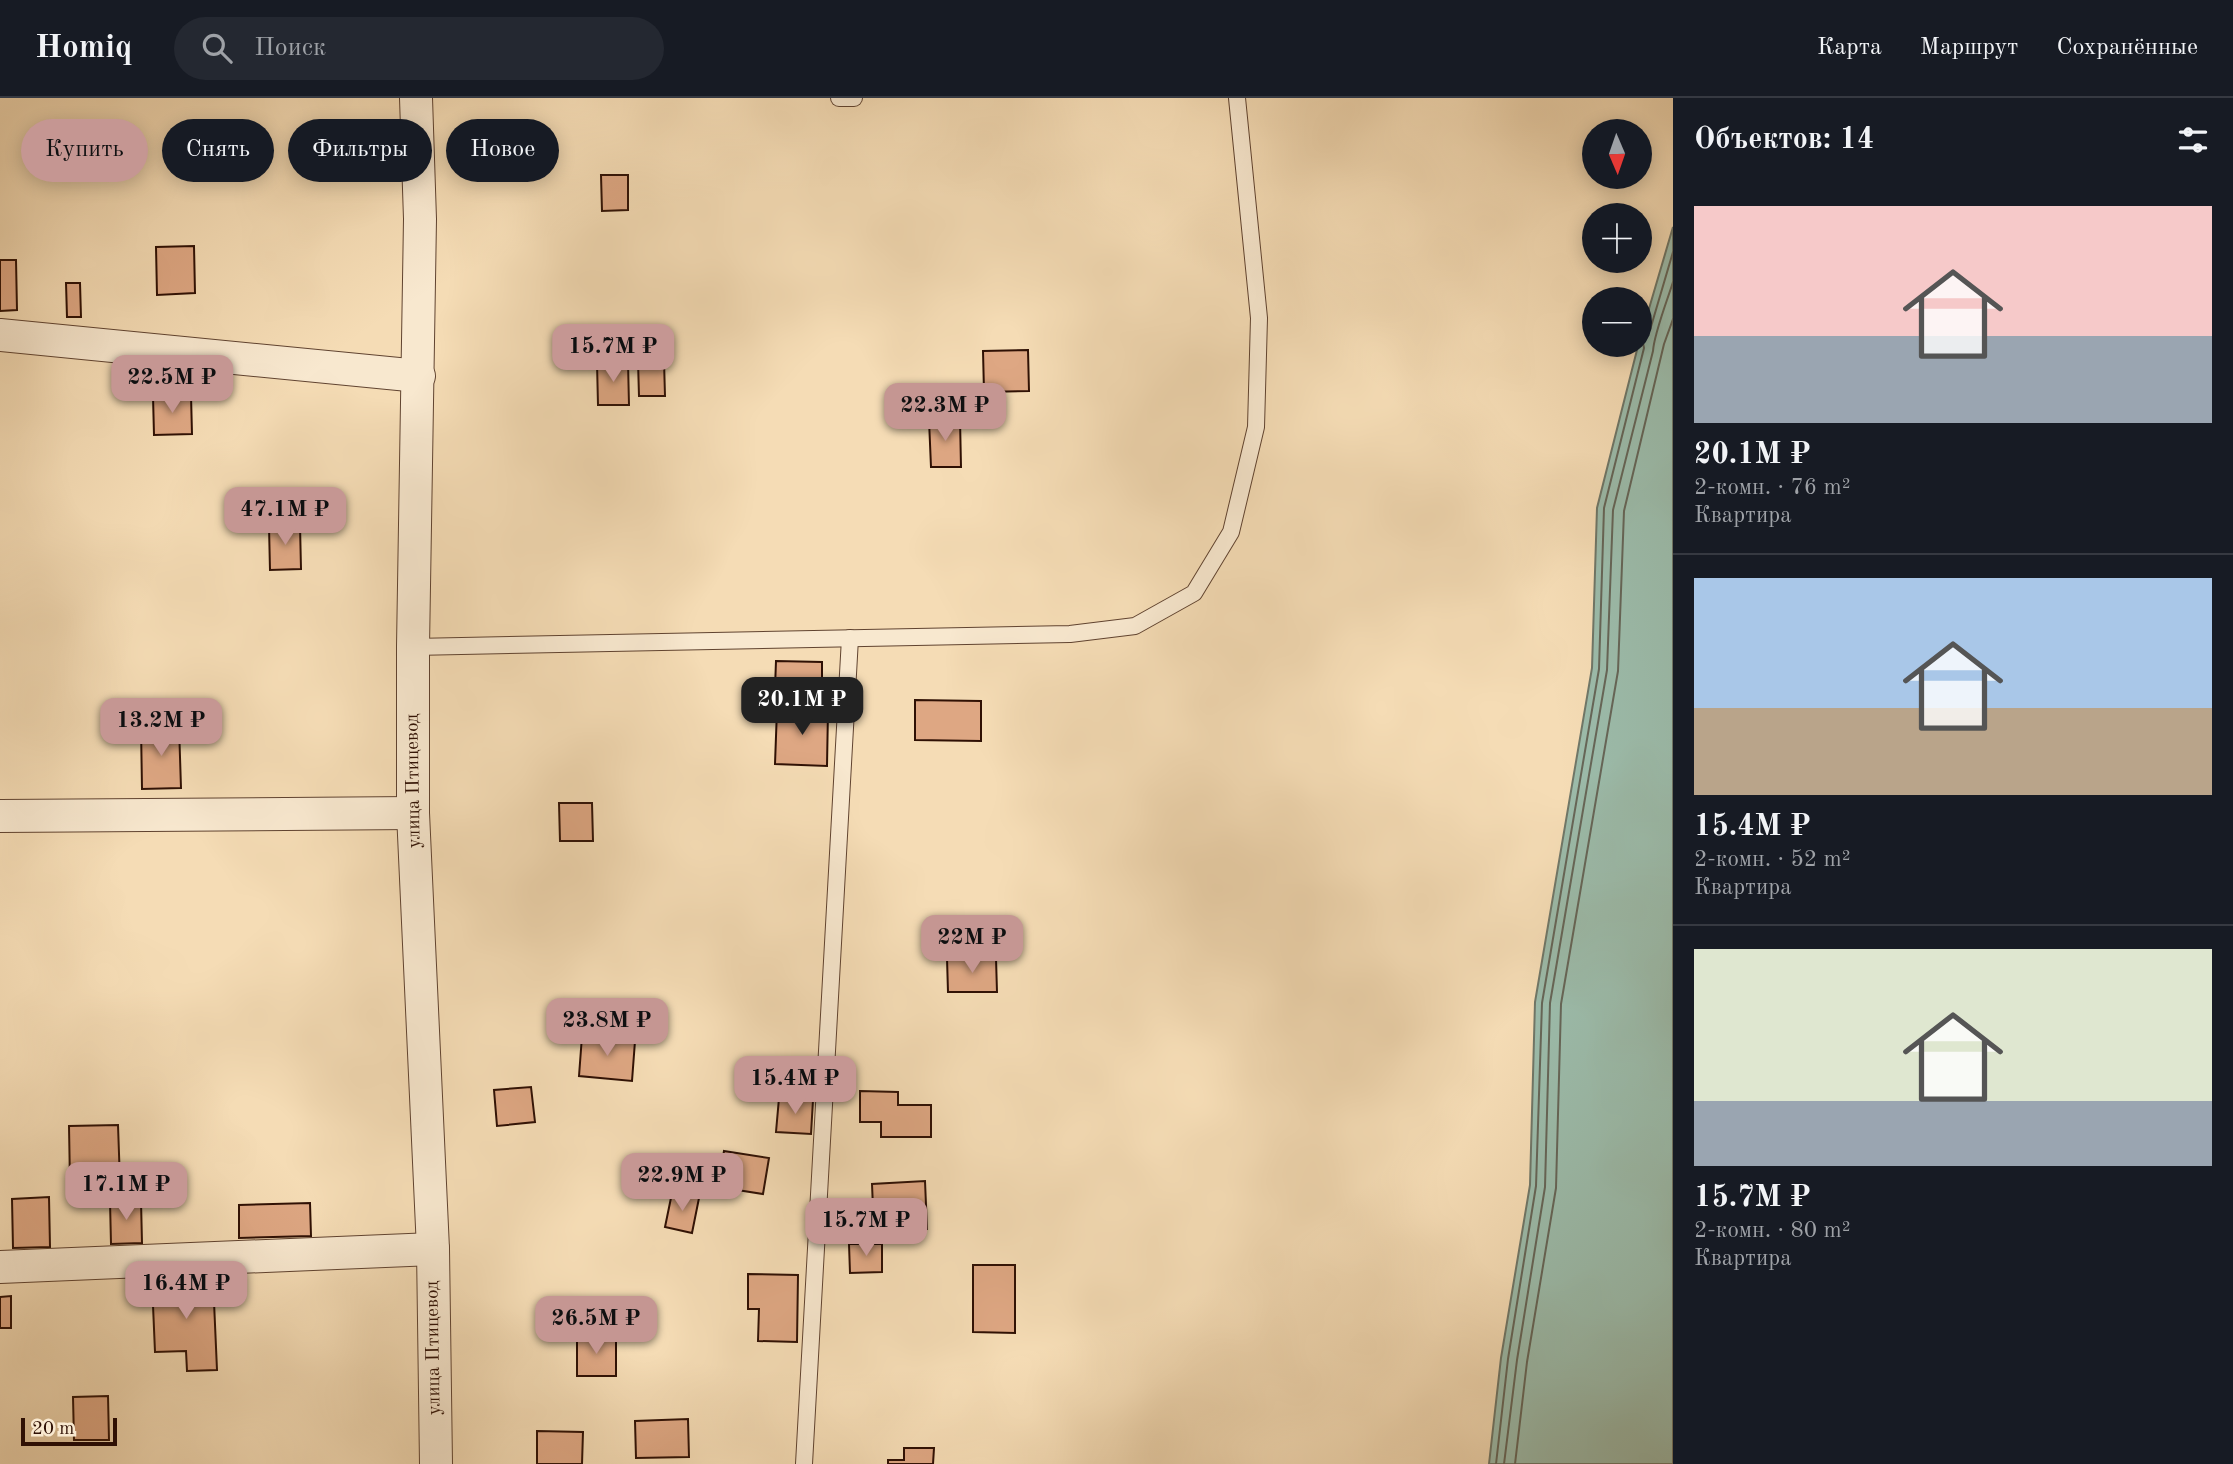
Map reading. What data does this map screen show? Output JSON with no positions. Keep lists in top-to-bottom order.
{
  "streets": {
    "street": ["улица Птицевод"]
  },
  "scale_bar": "20 m",
  "north": "bottom",
  "page": {
    "header": "Homiq",
    "search": "Поиск",
    "nav": ["Карта", "Маршрут", "Сохранённые"],
    "heading": "Объектов: 14",
    "map_buttons": ["+", "−"],
    "chip": [
      "Купить",
      "Снять",
      "Фильтры",
      "Новое"
    ],
    "list": [
      {
        "name": "20.1M ₽",
        "note": "2-комн. · 76 m² · Квартира"
      },
      {
        "name": "15.4M ₽",
        "note": "2-комн. · 52 m² · Квартира"
      },
      {
        "name": "15.7M ₽",
        "note": "2-комн. · 80 m² · Квартира"
      }
    ],
    "price": [
      "15.7M ₽",
      "22.5M ₽",
      "22.3M ₽",
      "47.1M ₽",
      "20.1M ₽",
      "13.2M ₽",
      "22M ₽",
      "23.8M ₽",
      "15.4M ₽",
      "22.9M ₽",
      "17.1M ₽",
      "15.7M ₽",
      "16.4M ₽",
      "26.5M ₽"
    ],
    "scale": "20 m"
  }
}
